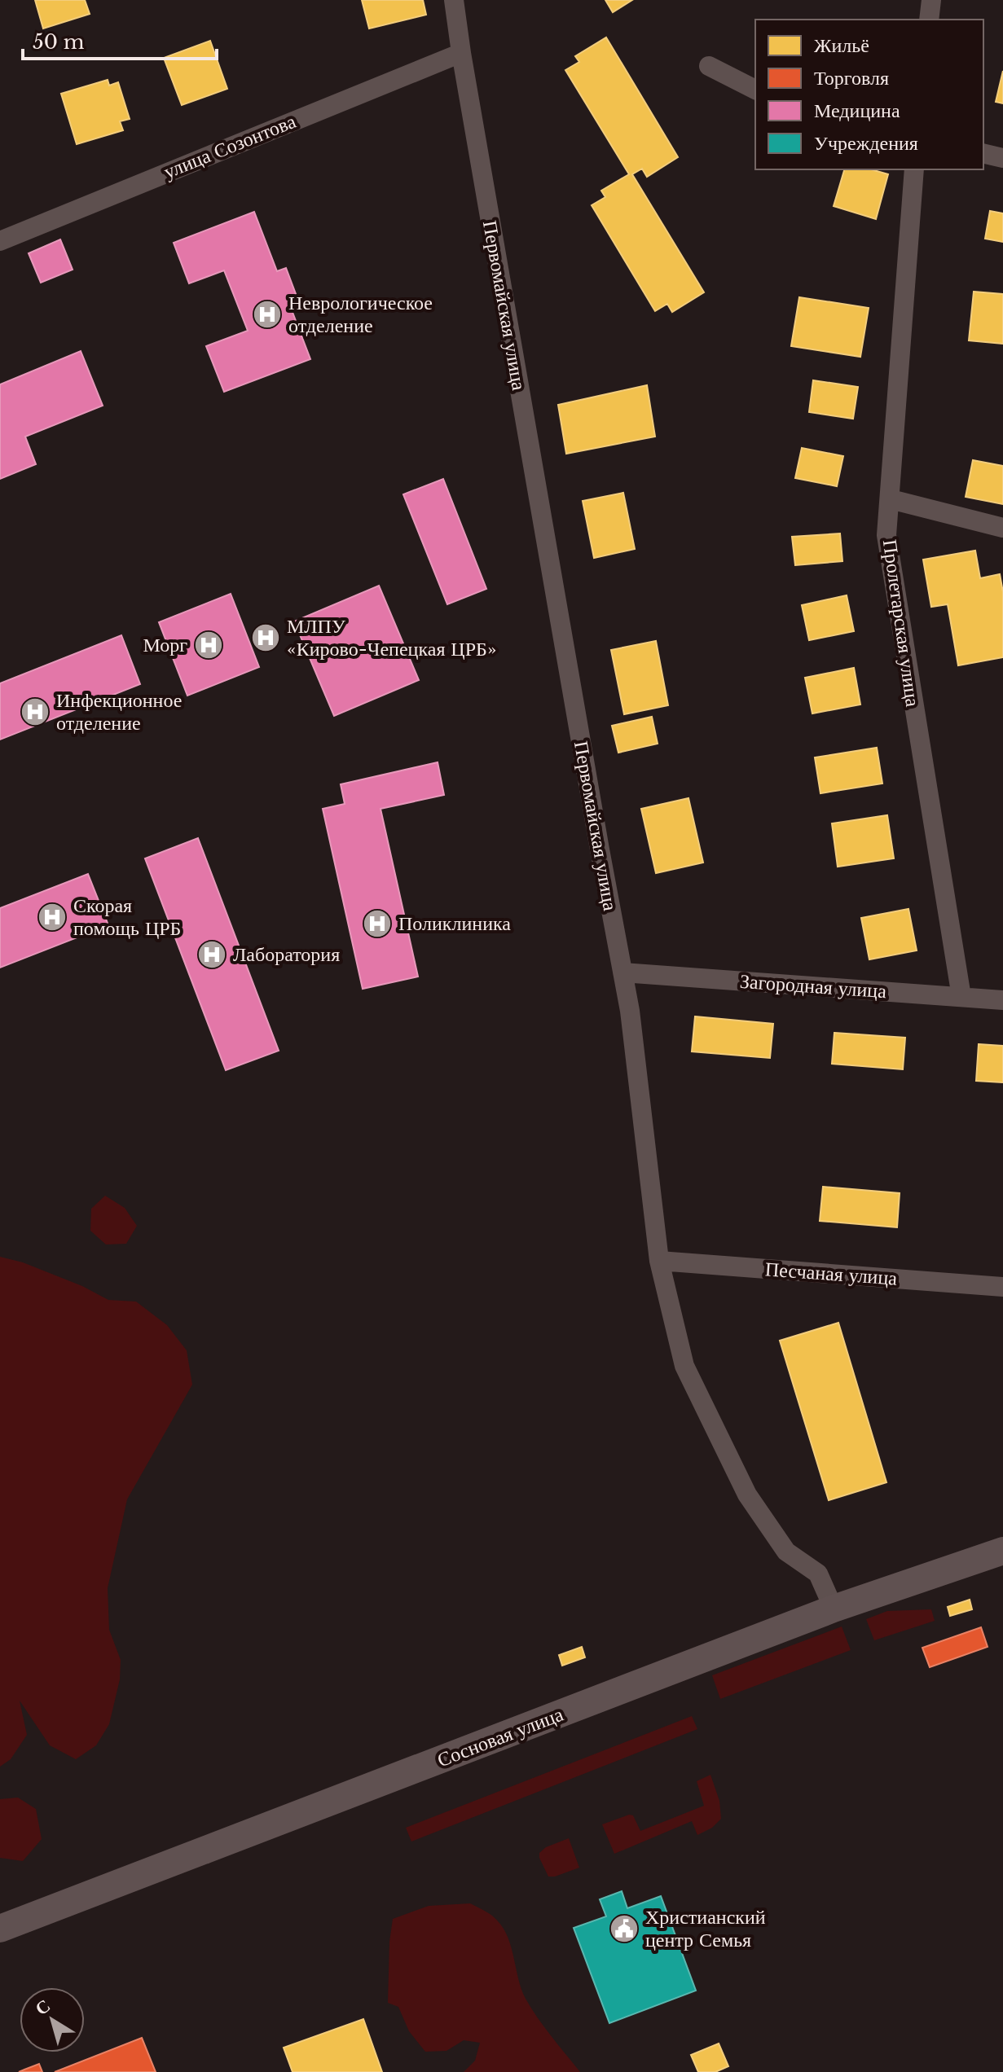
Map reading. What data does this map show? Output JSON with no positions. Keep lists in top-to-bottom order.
{
  "streets": {
    "street": [
      "улица Созонтова",
      "Первомайская улица",
      "Пролетарская улица",
      "Загородная улица",
      "Песчаная улица",
      "Сосновая улица"
    ]
  },
  "crossings": [
    ["улица Созонтова", "Первомайская улица"],
    ["Первомайская улица", "Загородная улица"],
    ["Первомайская улица", "Песчаная улица"],
    ["Первомайская улица", "Сосновая улица"],
    ["Пролетарская улица", "Загородная улица"]
  ],
  "places": {
    "hospital": [
      "Неврологическое отделение",
      "МЛПУ «Кирово-Чепецкая ЦРБ»",
      "Морг",
      "Инфекционное отделение",
      "Скорая помощь ЦРБ",
      "Поликлиника",
      "Лаборатория"
    ],
    "public building": ["Христианский центр Семья"]
  },
  "legend": [
    "Жильё",
    "Торговля",
    "Медицина",
    "Учреждения"
  ],
  "scale_bar": "50 m",
  "north": "top left"
}
